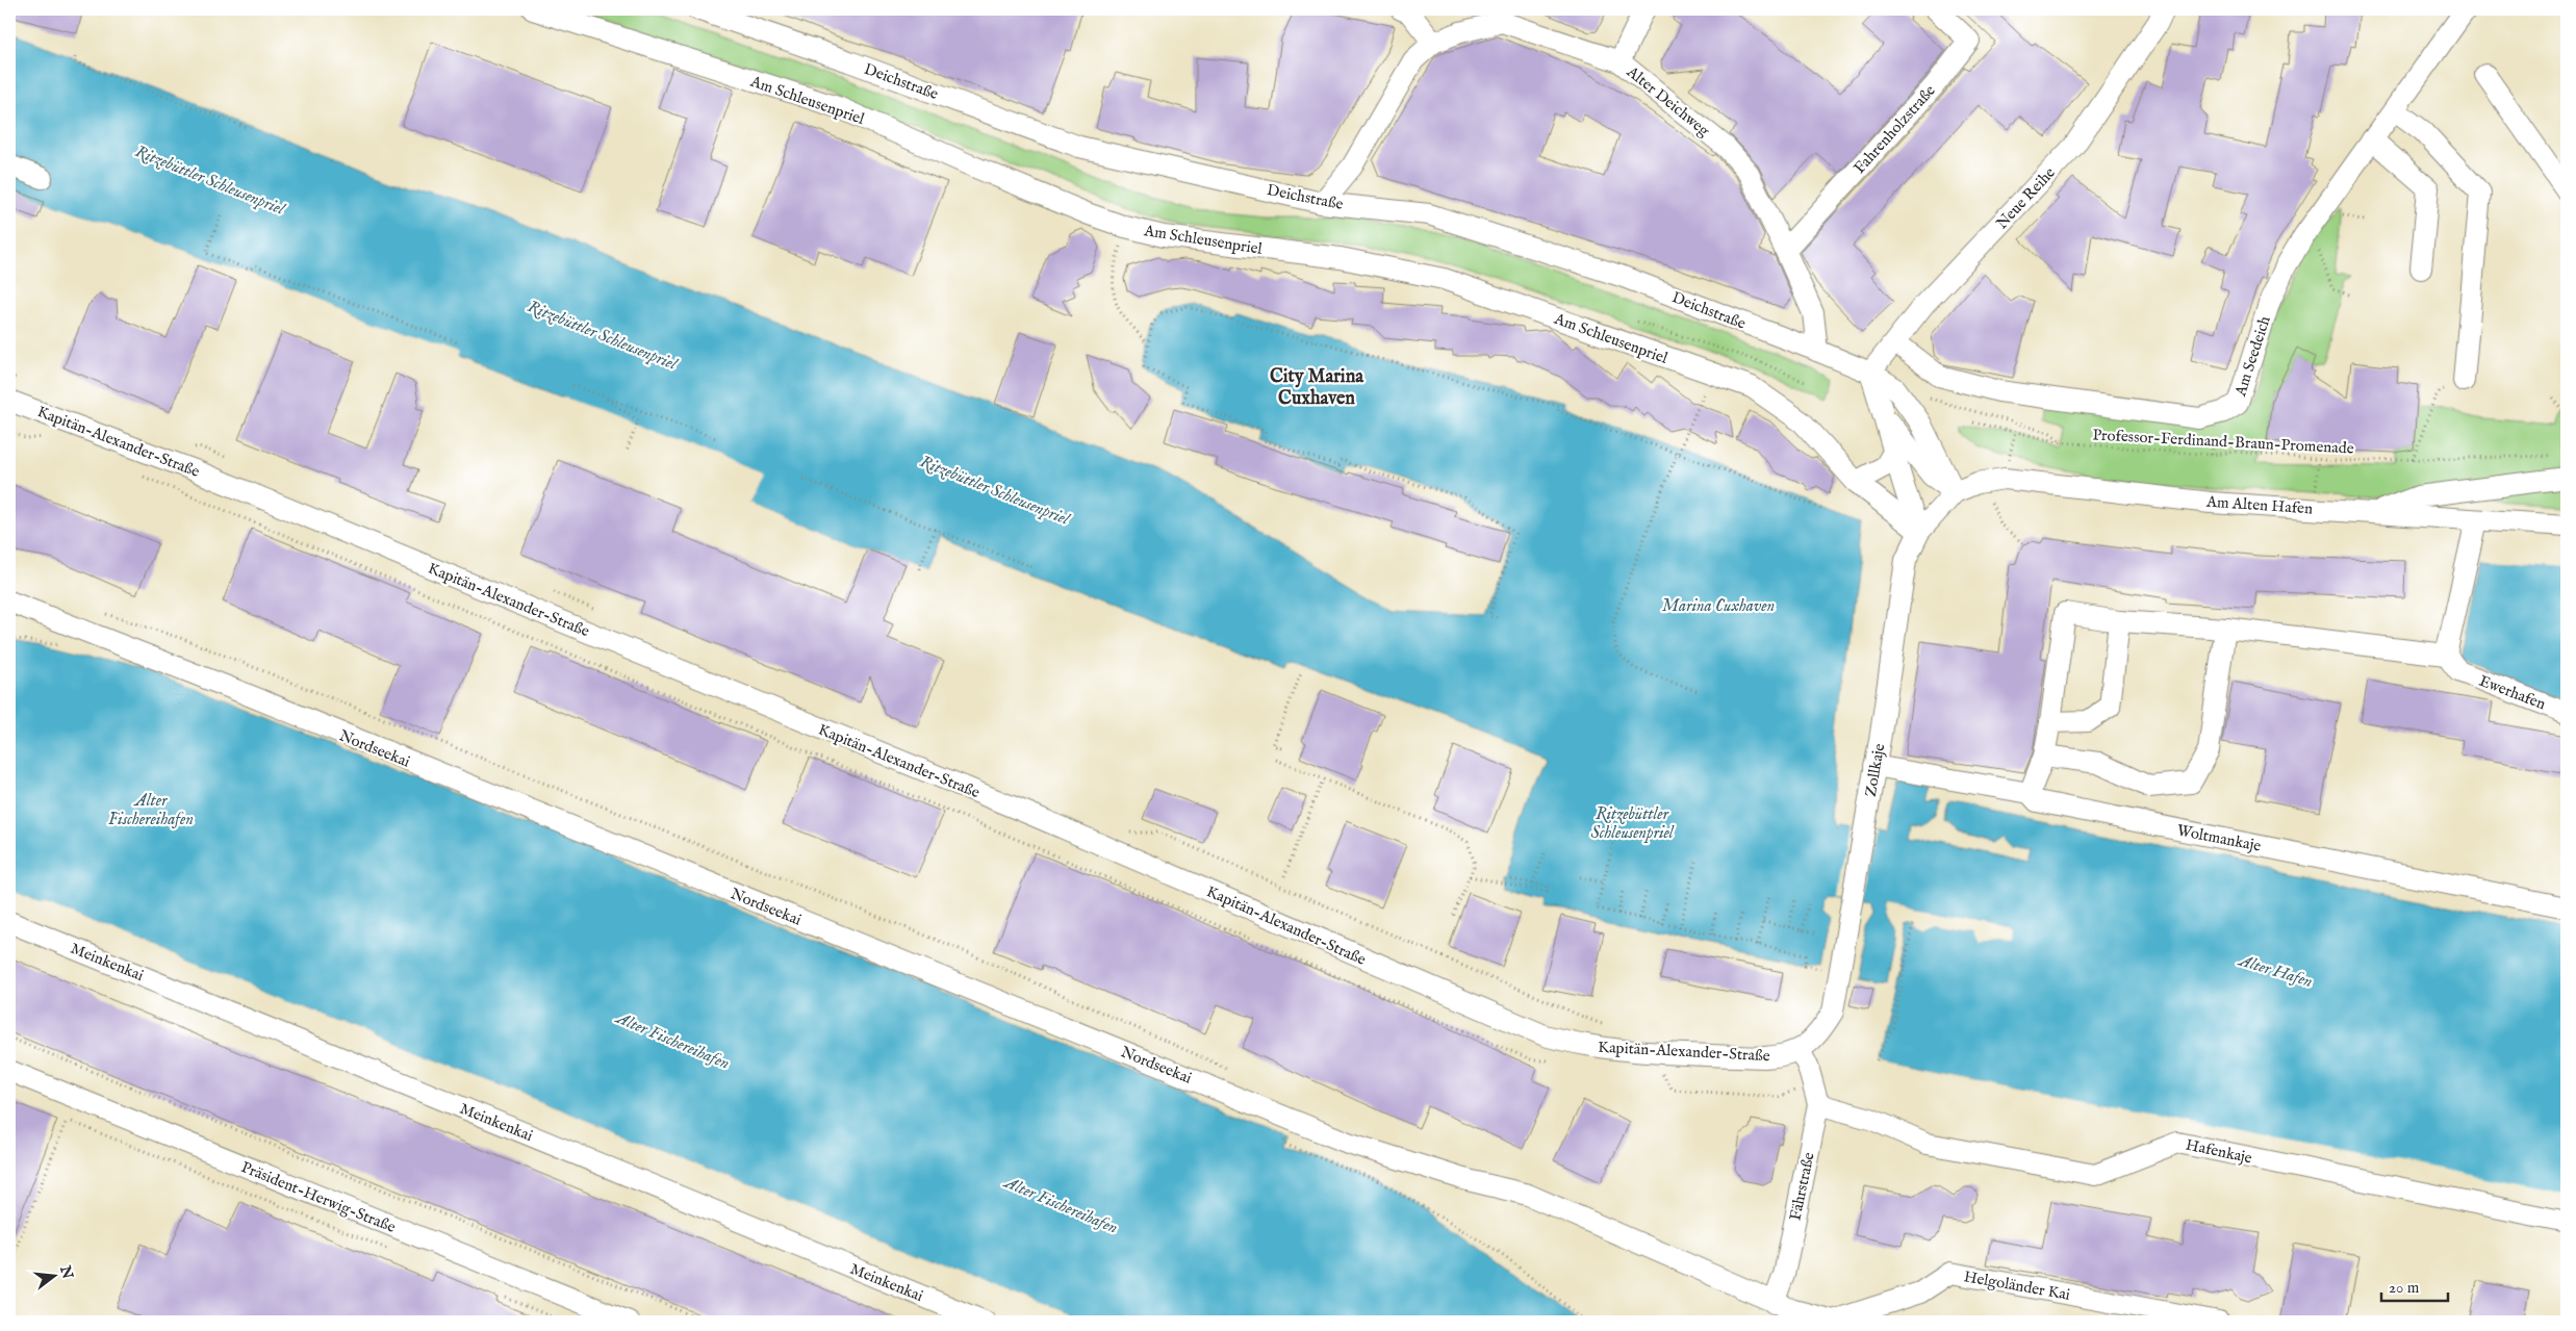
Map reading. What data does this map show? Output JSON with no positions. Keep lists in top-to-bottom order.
{
  "streets": {
    "street": [
      "Deichstraße",
      "Am Schleusenpriel",
      "Alter Deichweg",
      "Fahrenholzstraße",
      "Neue Reihe",
      "Am Seedeich",
      "Kapitän-Alexander-Straße",
      "Am Alten Hafen",
      "Ewerhafen",
      "Nordseekai",
      "Zollkaje",
      "Woltmankaje",
      "Meinkenkai",
      "Hafenkaje",
      "Fährstraße",
      "Präsident-Herwig-Straße",
      "Helgoländer Kai"
    ],
    "path": ["Professor-Ferdinand-Braun-Promenade"]
  },
  "crossings": [
    ["Deichstraße", "Alter Deichweg"],
    ["Deichstraße", "Neue Reihe"],
    ["Deichstraße", "Am Alten Hafen"],
    ["Deichstraße", "Zollkaje"],
    ["Am Schleusenpriel", "Zollkaje"],
    ["Alter Deichweg", "Fahrenholzstraße"],
    ["Neue Reihe", "Am Seedeich"],
    ["Kapitän-Alexander-Straße", "Zollkaje"],
    ["Kapitän-Alexander-Straße", "Fährstraße"],
    ["Am Alten Hafen", "Zollkaje"],
    ["Nordseekai", "Fährstraße"],
    ["Nordseekai", "Helgoländer Kai"],
    ["Zollkaje", "Woltmankaje"],
    ["Zollkaje", "Fährstraße"],
    ["Hafenkaje", "Fährstraße"],
    ["Fährstraße", "Helgoländer Kai"]
  ],
  "districts": ["City Marina Cuxhaven"],
  "water": [
    "Ritzebüttler Schleusenpriel",
    "Marina Cuxhaven",
    "Alter Fischereihafen",
    "Alter Hafen"
  ],
  "scale_bar": "20 m",
  "north": "right"
}
